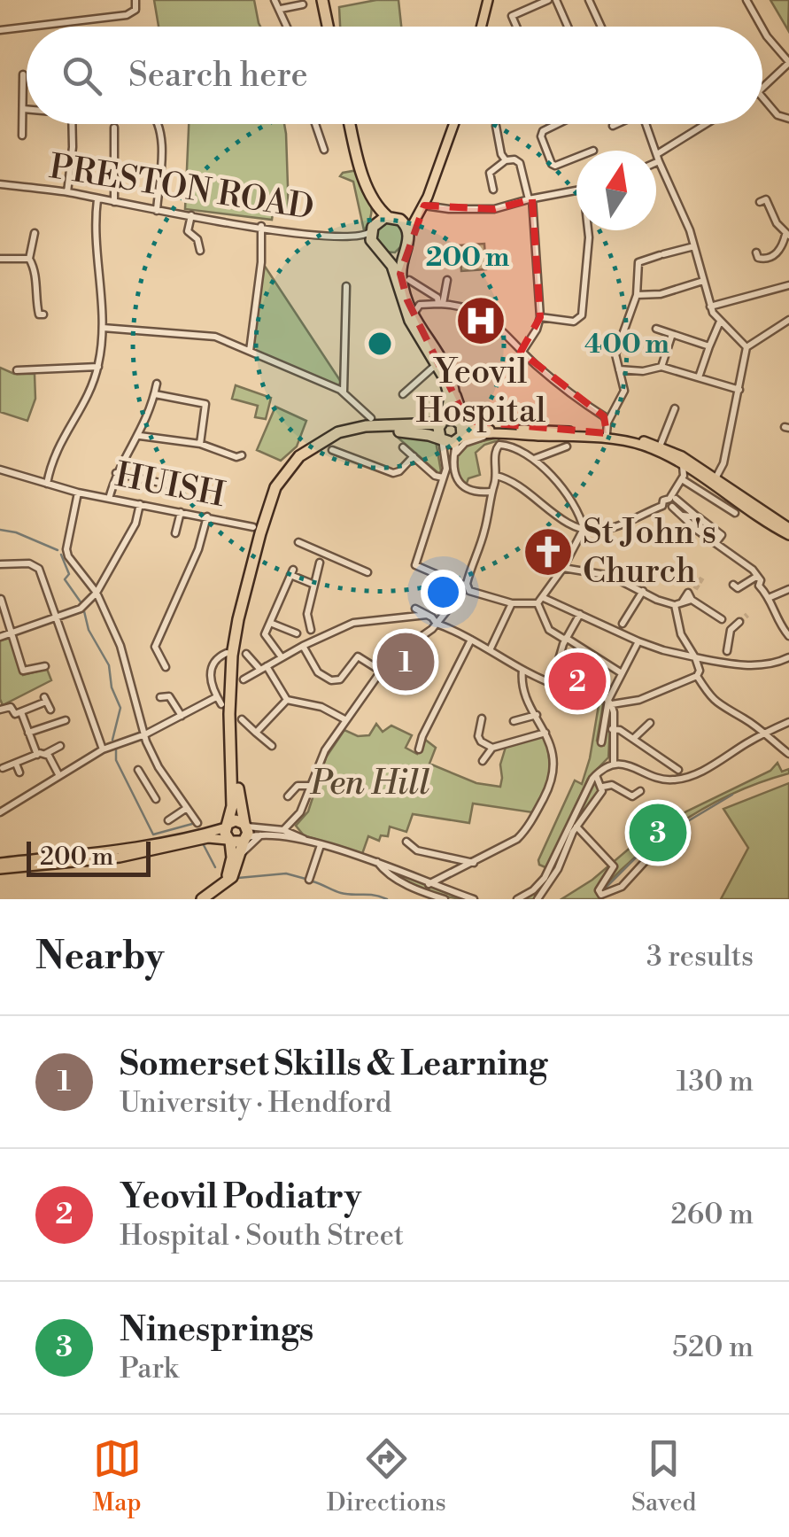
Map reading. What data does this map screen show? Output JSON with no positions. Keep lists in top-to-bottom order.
{
  "streets": {
    "street": ["PRESTON ROAD", "HUISH"]
  },
  "parks": ["Pen Hill"],
  "places": {
    "hospital": ["Yeovil Hospital"],
    "church": ["St John's Church"]
  },
  "scale_bar": "200 m",
  "north": "top",
  "page": {
    "search": "Search here",
    "pins": ["1", "2", "3"],
    "scale": "200 m",
    "heading": ["Nearby", "3 results"],
    "list": [
      {
        "mark": "1",
        "name": "Somerset Skills & Learning",
        "note": "University · Hendford",
        "value": "130 m"
      },
      {
        "mark": "2",
        "name": "Yeovil Podiatry",
        "note": "Hospital · South Street",
        "value": "260 m"
      },
      {
        "mark": "3",
        "name": "Ninesprings",
        "note": "Park",
        "value": "520 m"
      }
    ],
    "nav": ["Map", "Directions", "Saved"]
  },
  "rings": ["200 m", "400 m"]
}
